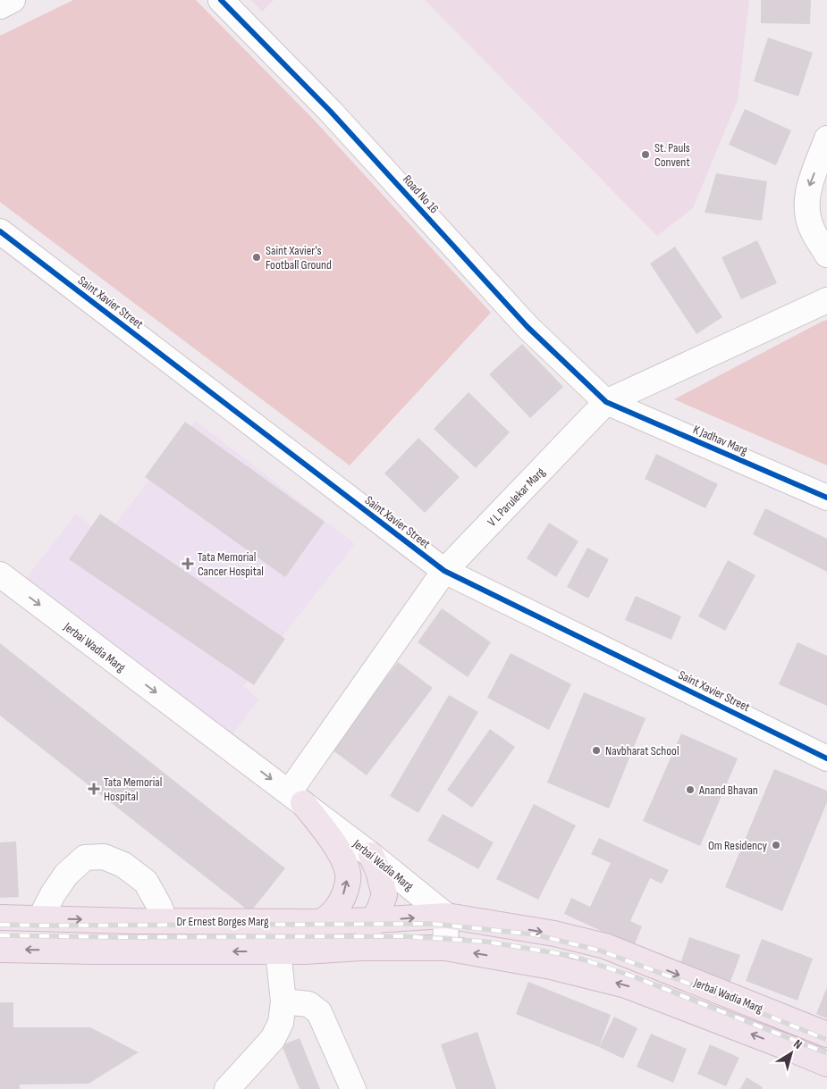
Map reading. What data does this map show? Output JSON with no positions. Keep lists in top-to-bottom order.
{
  "streets": {
    "main road": ["Jerbai Wadia Marg", "Dr Ernest Borges Marg"],
    "street": [
      "Road No 16",
      "Saint Xavier Street",
      "K Jadhav Marg",
      "V L Parulekar Marg"
    ]
  },
  "crossings": [
    ["Road No 16", "K Jadhav Marg"],
    ["Road No 16", "V L Parulekar Marg"],
    ["Saint Xavier Street", "V L Parulekar Marg"],
    ["K Jadhav Marg", "V L Parulekar Marg"],
    ["V L Parulekar Marg", "Jerbai Wadia Marg"],
    ["Jerbai Wadia Marg", "Dr Ernest Borges Marg"]
  ],
  "one_way": ["Jerbai Wadia Marg"],
  "places": {
    "other": [
      "St. Pauls Convent",
      "Saint Xavier's Football Ground",
      "Navbharat School",
      "Anand Bhavan",
      "Om Residency"
    ],
    "health": ["Tata Memorial Cancer Hospital", "Tata Memorial Hospital"]
  },
  "north": "top right"
}
